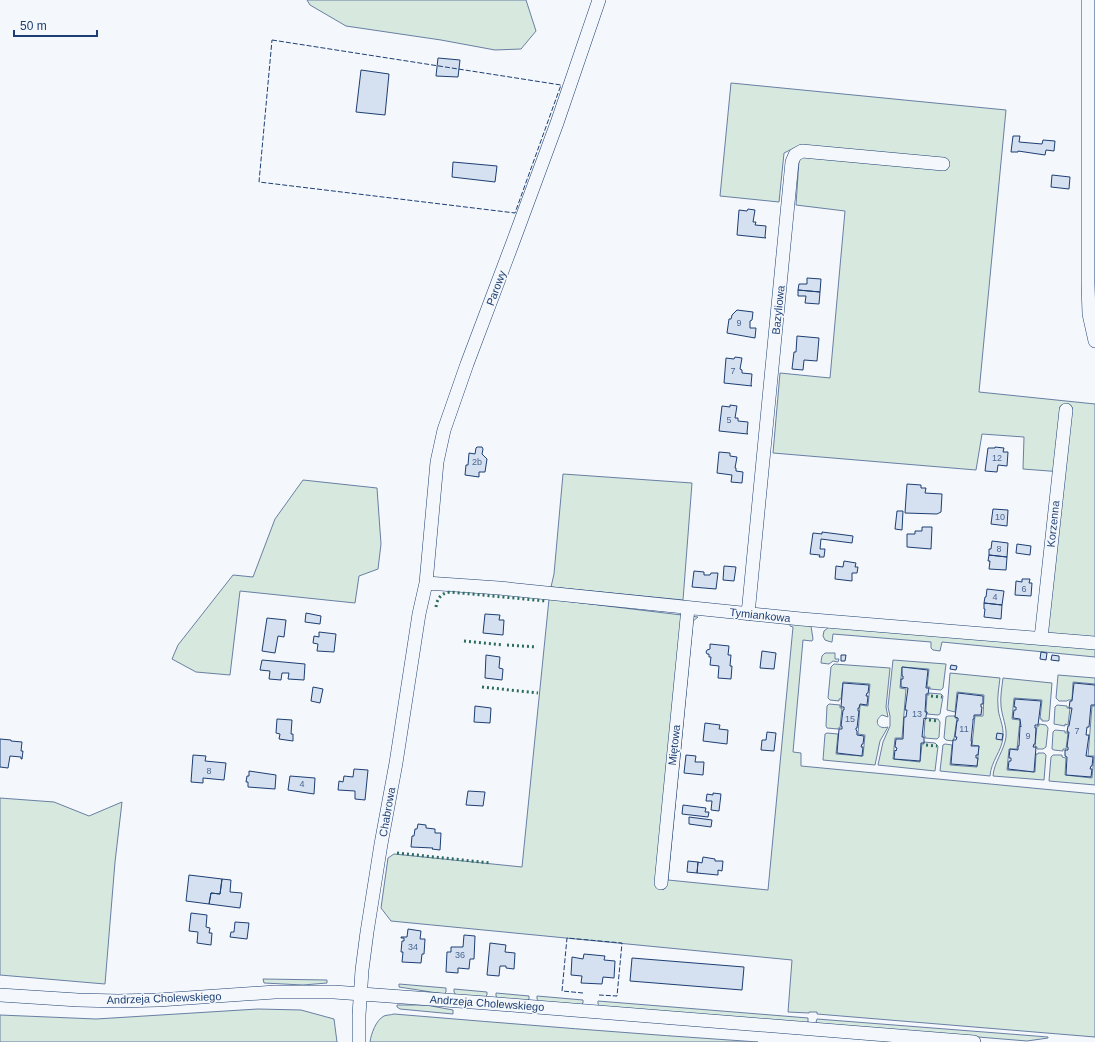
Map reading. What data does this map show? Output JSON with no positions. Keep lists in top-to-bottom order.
{
  "streets": {
    "street": [
      "Parowy",
      "Bazyliowa",
      "Korzenna",
      "Tymiankowa",
      "Miętowa",
      "Chabrowa",
      "Andrzeja Cholewskiego"
    ]
  },
  "crossings": [
    ["Parowy", "Tymiankowa"],
    ["Parowy", "Chabrowa"],
    ["Bazyliowa", "Tymiankowa"],
    ["Korzenna", "Tymiankowa"],
    ["Tymiankowa", "Miętowa"],
    ["Tymiankowa", "Chabrowa"],
    ["Chabrowa", "Andrzeja Cholewskiego"]
  ],
  "house_numbers": [
    "9",
    "7",
    "5",
    "12",
    "2b",
    "10",
    "8",
    "6",
    "4",
    "13",
    "15",
    "11",
    "7",
    "9",
    "8",
    "4",
    "34",
    "36"
  ],
  "scale_bar": "50 m"
}
